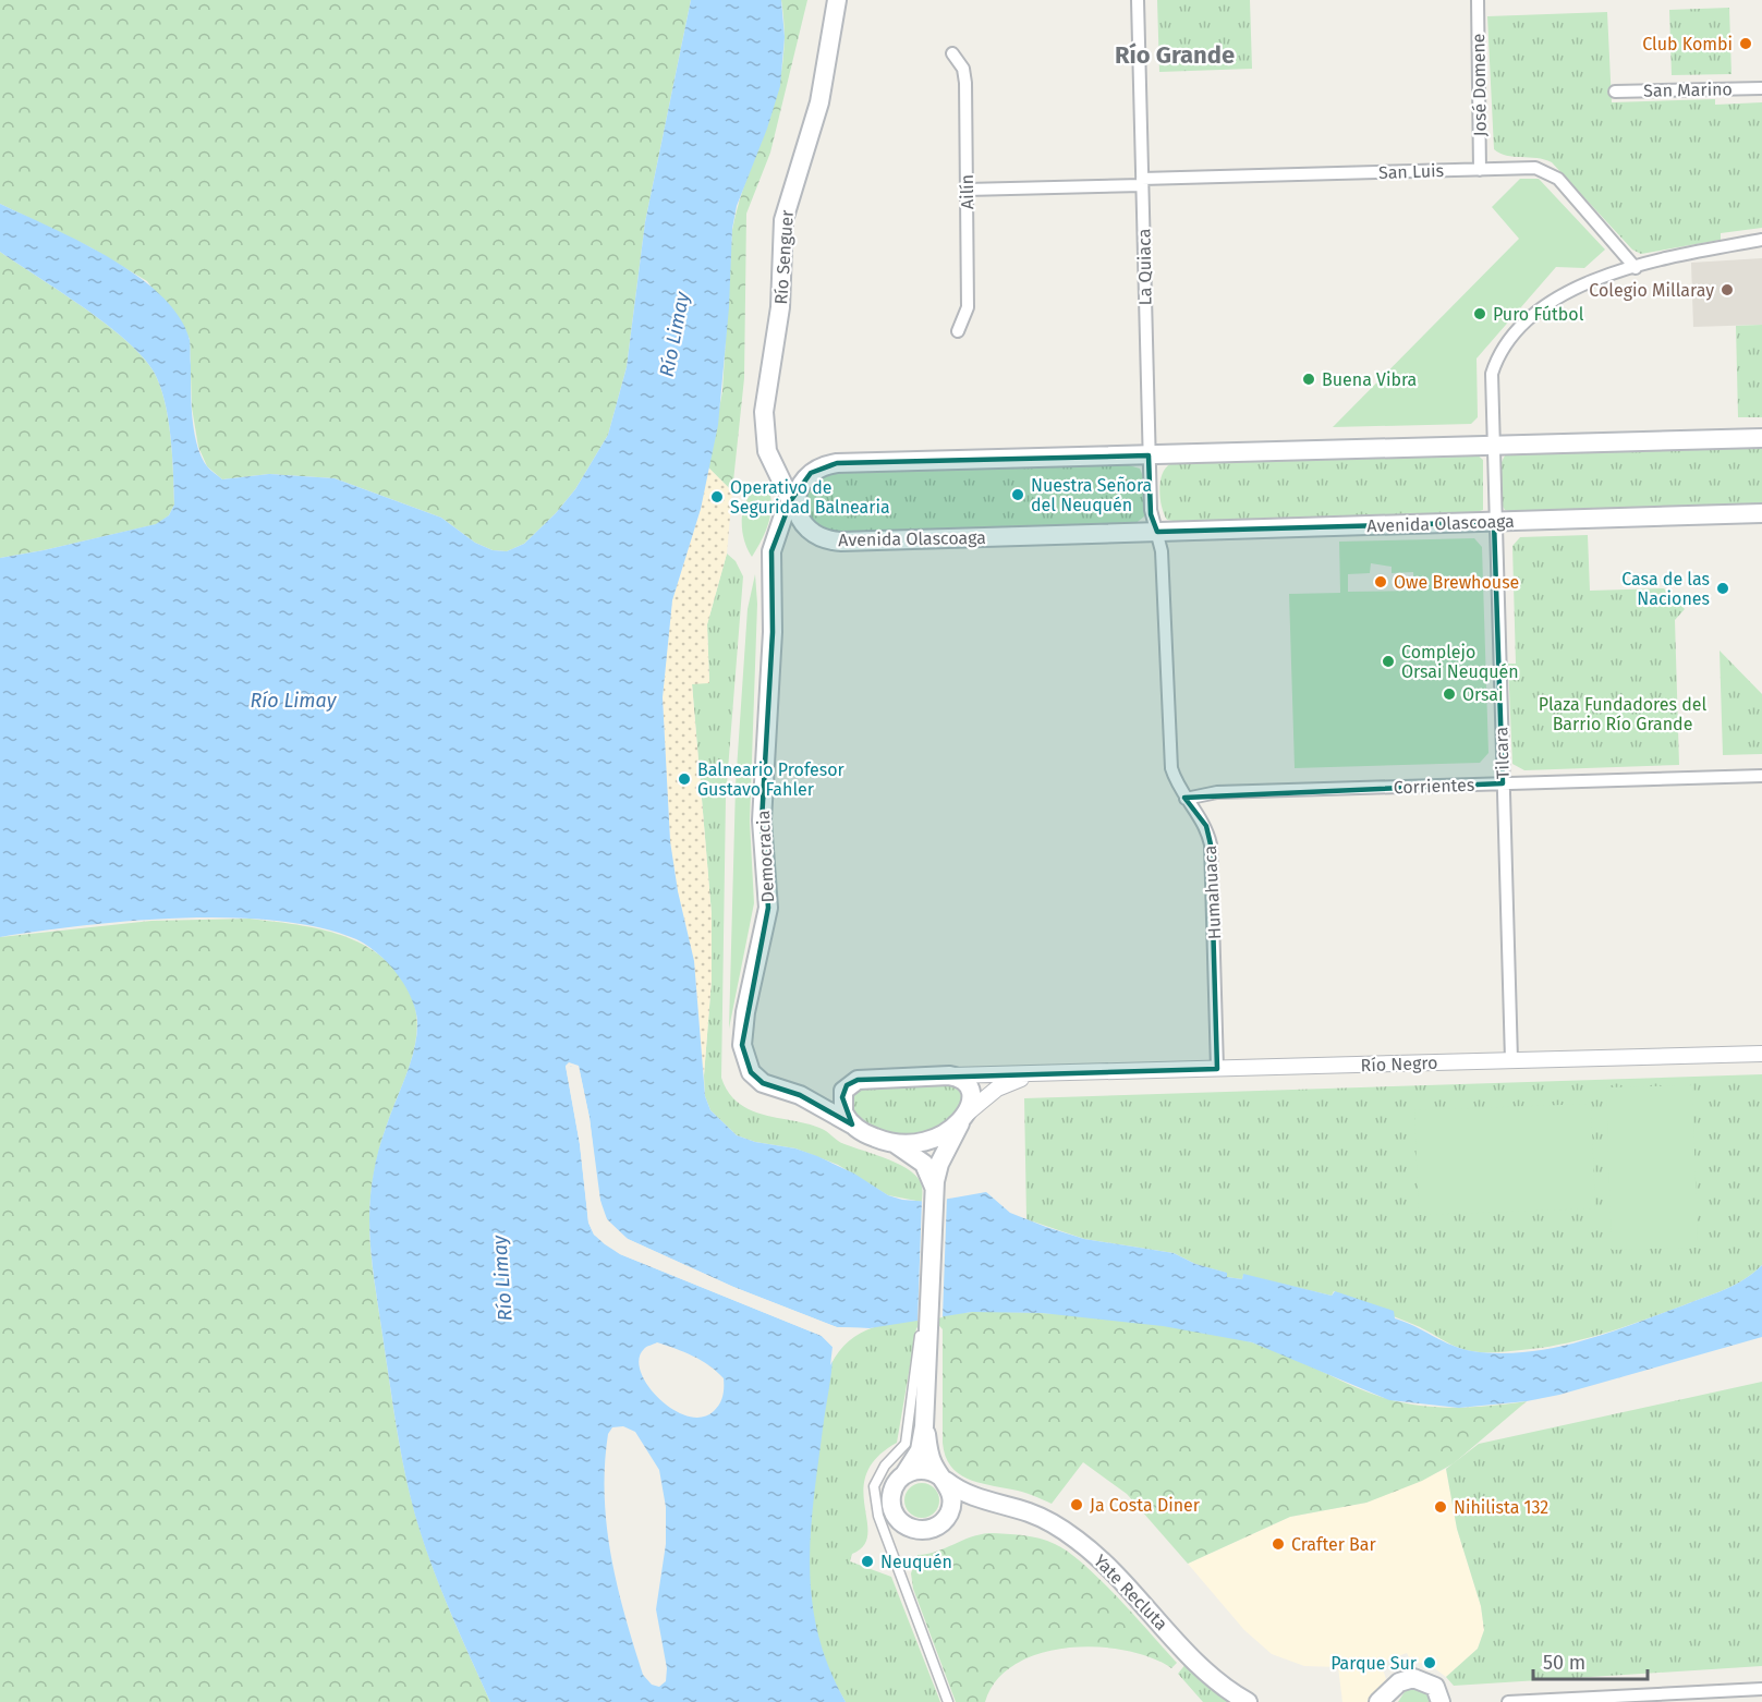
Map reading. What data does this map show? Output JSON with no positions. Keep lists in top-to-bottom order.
{
  "streets": {
    "main road": [
      "Río Senguer",
      "Avenida Olascoaga",
      "Democracia",
      "Río Negro",
      "Yate Recluta"
    ],
    "street": [
      "José Domene",
      "San Marino",
      "San Luis",
      "Ailín",
      "La Quiaca",
      "Tilcara",
      "Corrientes",
      "Humahuaca"
    ]
  },
  "crossings": [
    ["José Domene", "San Luis"],
    ["San Luis", "Ailín"],
    ["San Luis", "La Quiaca"],
    ["San Luis", "Tilcara"],
    ["Río Senguer", "Avenida Olascoaga"],
    ["Río Senguer", "Democracia"],
    ["La Quiaca", "Avenida Olascoaga"],
    ["La Quiaca", "Humahuaca"],
    ["Avenida Olascoaga", "Tilcara"],
    ["Avenida Olascoaga", "Democracia"],
    ["Avenida Olascoaga", "Humahuaca"],
    ["Tilcara", "Corrientes"],
    ["Tilcara", "Río Negro"],
    ["Corrientes", "Humahuaca"],
    ["Democracia", "Río Negro"],
    ["Humahuaca", "Río Negro"],
    ["Río Negro", "Yate Recluta"]
  ],
  "districts": ["Río Grande"],
  "water": ["Río Limay"],
  "parks": ["Plaza Fundadores del Barrio Río Grande"],
  "places": [
    "Club Kombi",
    "Colegio Millaray",
    "Puro Fútbol",
    "Buena Vibra",
    "Nuestra Señora del Neuquén",
    "Operativo de Seguridad Balnearia",
    "Owe Brewhouse",
    "Casa de las Naciones",
    "Complejo Orsai Neuquén",
    "Orsai",
    "Balneario Profesor Gustavo Fahler",
    "Ja Costa Diner",
    "Nihilista 132",
    "Crafter Bar",
    "Neuquén",
    "Parque Sur"
  ],
  "scale_bar": "50 m"
}
